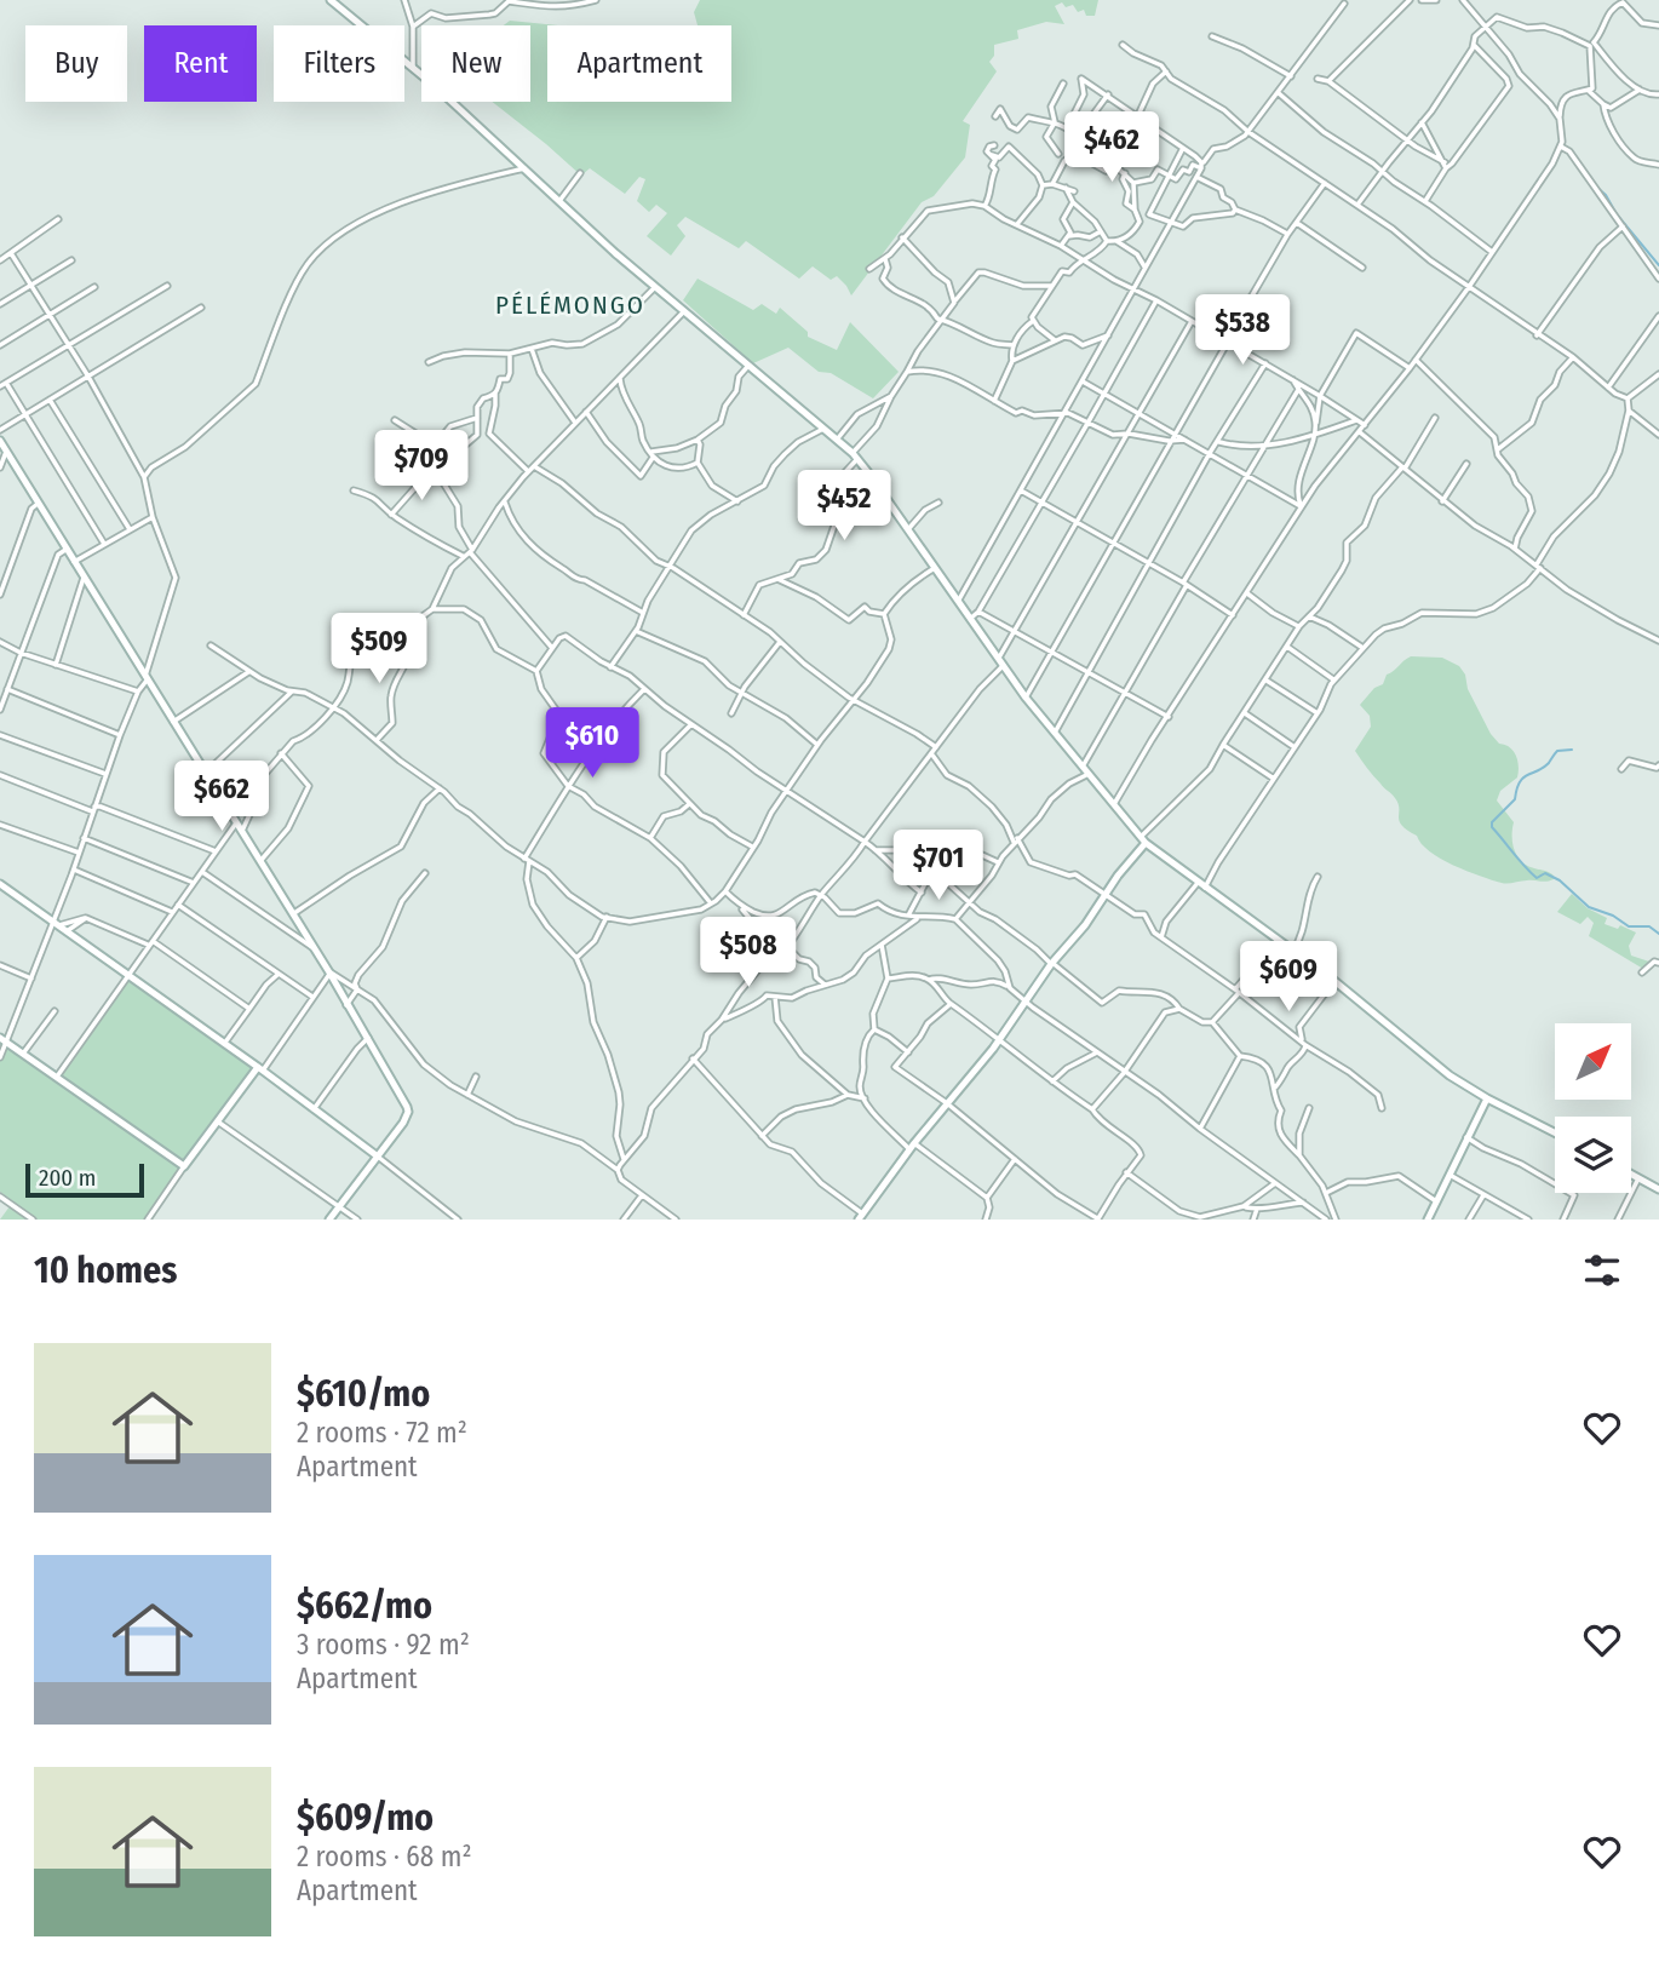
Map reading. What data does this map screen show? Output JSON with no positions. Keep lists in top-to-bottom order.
{
  "districts": ["PÉLÉMONGO"],
  "scale_bar": "200 m",
  "north": "top right",
  "page": {
    "chip": [
      "Buy",
      "Rent",
      "Filters",
      "New",
      "Apartment"
    ],
    "price": [
      "$462",
      "$538",
      "$709",
      "$452",
      "$509",
      "$610",
      "$662",
      "$701",
      "$508",
      "$609"
    ],
    "scale": "200 m",
    "heading": "10 homes",
    "list": [
      {
        "name": "$610/mo",
        "note": "2 rooms · 72 m² · Apartment"
      },
      {
        "name": "$662/mo",
        "note": "3 rooms · 92 m² · Apartment"
      },
      {
        "name": "$609/mo",
        "note": "2 rooms · 68 m² · Apartment"
      }
    ]
  }
}
